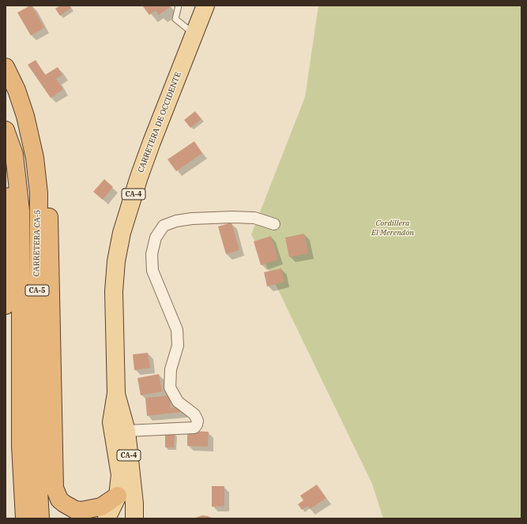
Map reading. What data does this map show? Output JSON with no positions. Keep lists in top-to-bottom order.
{
  "streets": {
    "highway": ["CARRETERA CA-5", "CA-5"],
    "main road": ["CARRETERA DE OCCIDENTE", "CA-4"]
  },
  "parks": ["Cordillera El Merendón"]
}
